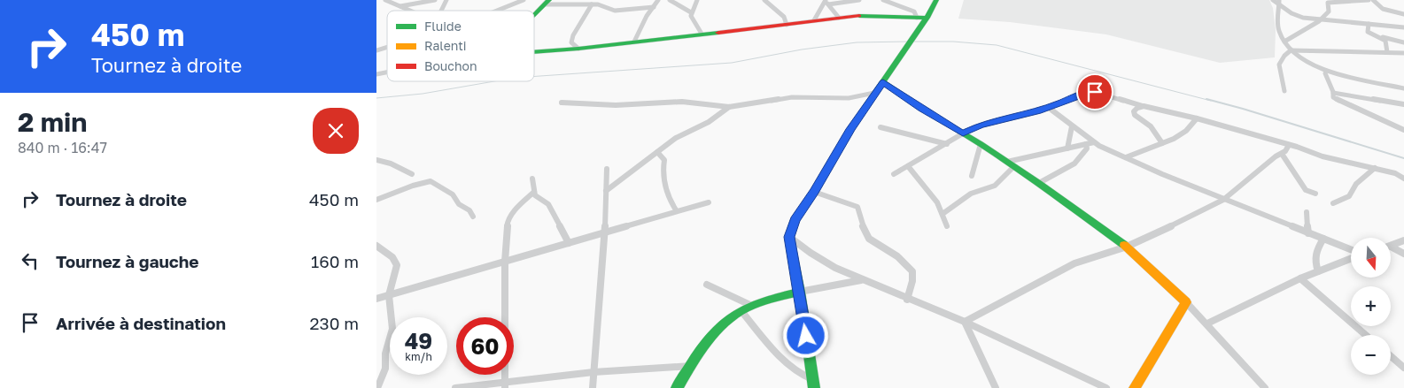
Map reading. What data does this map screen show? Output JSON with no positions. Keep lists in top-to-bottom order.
{
  "legend": ["Fluide", "Ralenti", "Bouchon"],
  "north": "bottom",
  "page": {
    "turn": ["450 m", "Tournez à droite"],
    "heading": ["2 min", "840 m · 16:47"],
    "list": [
      {
        "name": "Tournez à droite",
        "value": "450 m"
      },
      {
        "name": "Tournez à gauche",
        "value": "160 m"
      },
      {
        "name": "Arrivée à destination",
        "value": "230 m"
      }
    ],
    "map_buttons": ["+", "−"],
    "speed": "49 km/h",
    "limit": "60"
  }
}
